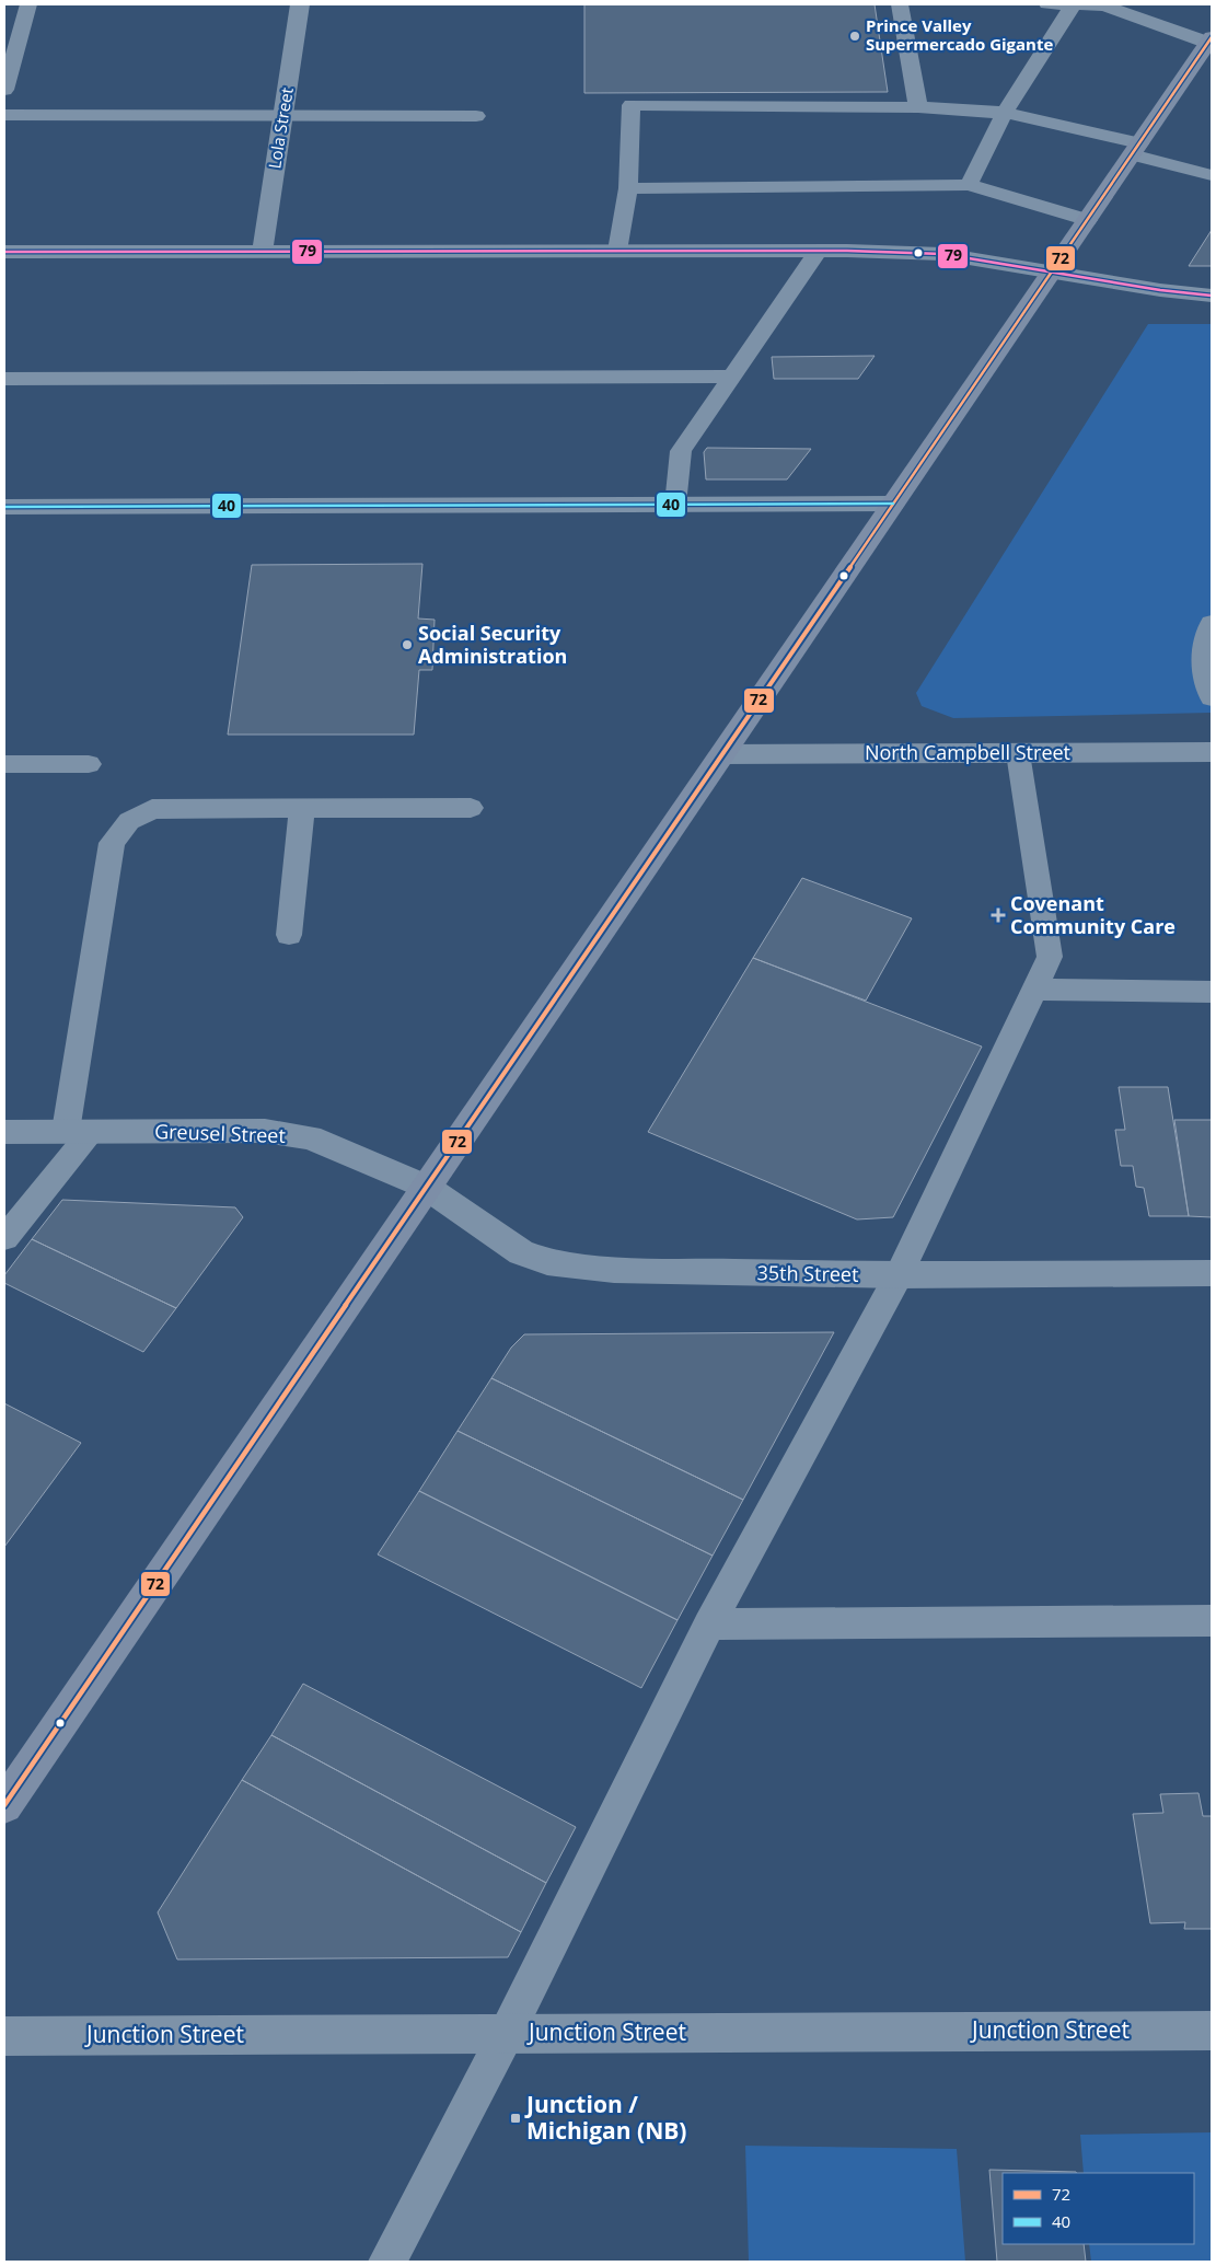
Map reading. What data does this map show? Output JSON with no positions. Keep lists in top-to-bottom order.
{
  "streets": {
    "street": [
      "Lola Street",
      "North Campbell Street",
      "Greusel Street",
      "35th Street",
      "Junction Street"
    ]
  },
  "crossings": [
    ["Greusel Street", "35th Street"]
  ],
  "places": {
    "other": ["Prince Valley Supermercado Gigante", "Social Security Administration"],
    "health": ["Covenant Community Care"],
    "transit": ["Junction / Michigan (NB)"]
  },
  "lines": ["transit line 72", "transit line 79", "transit line 40"],
  "legend": ["72", "40"]
}
